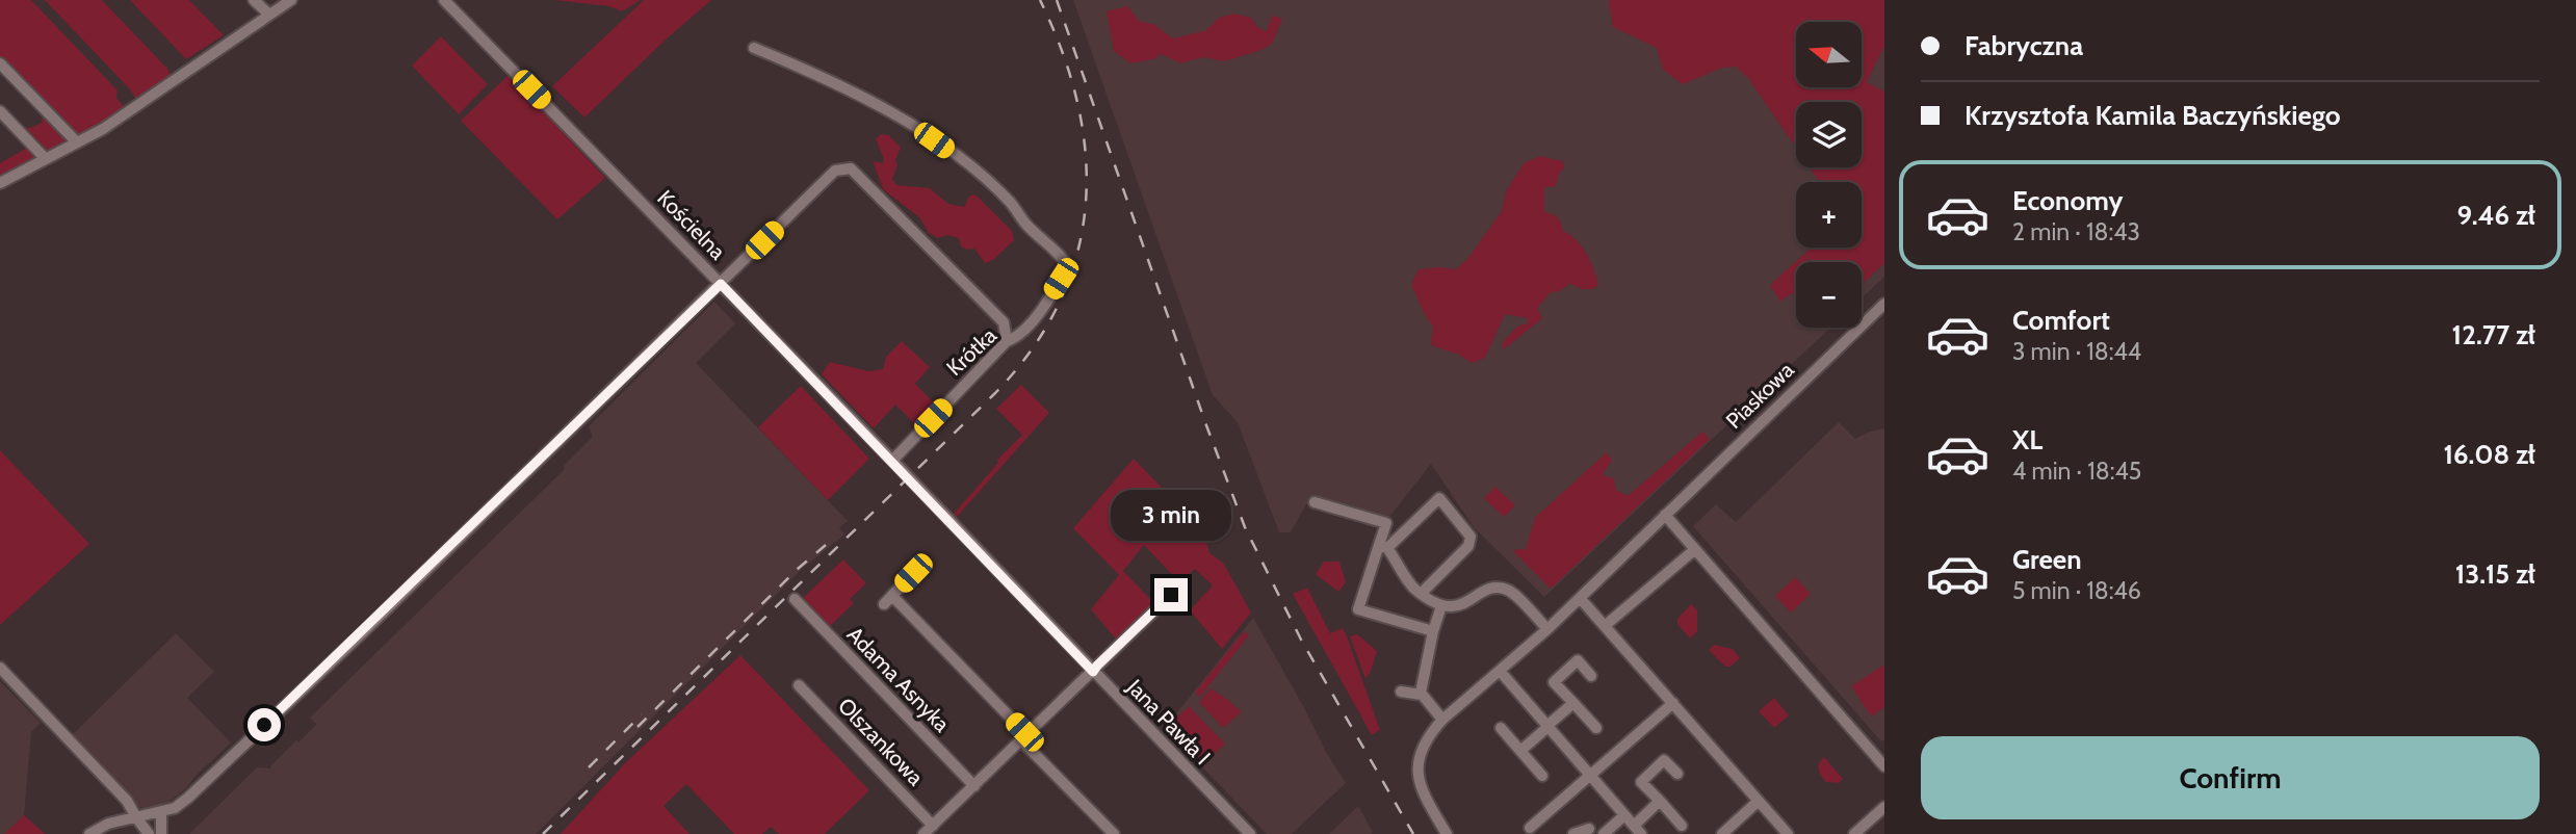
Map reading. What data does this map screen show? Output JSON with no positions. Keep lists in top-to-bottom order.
{
  "streets": {
    "street": [
      "Kościelna",
      "Krótka",
      "Piaskowa",
      "Adama Asnyka",
      "Jana Pawła I",
      "Olszankowa"
    ]
  },
  "crossings": [
    ["Kościelna", "Krótka"],
    ["Kościelna", "Jana Pawła I"],
    ["Adama Asnyka", "Olszankowa"],
    ["Jana Pawła I", "Olszankowa"]
  ],
  "north": "left",
  "page": {
    "banner": ["Fabryczna", "Krzysztofa Kamila Baczyńskiego"],
    "map_buttons": ["+", "−"],
    "list": [
      {
        "name": "Economy",
        "note": "2 min · 18:43",
        "value": "9.46 zł"
      },
      {
        "name": "Comfort",
        "note": "3 min · 18:44",
        "value": "12.77 zł"
      },
      {
        "name": "XL",
        "note": "4 min · 18:45",
        "value": "16.08 zł"
      },
      {
        "name": "Green",
        "note": "5 min · 18:46",
        "value": "13.15 zł"
      }
    ],
    "bubble": "3 min",
    "buttons": "Confirm"
  }
}
